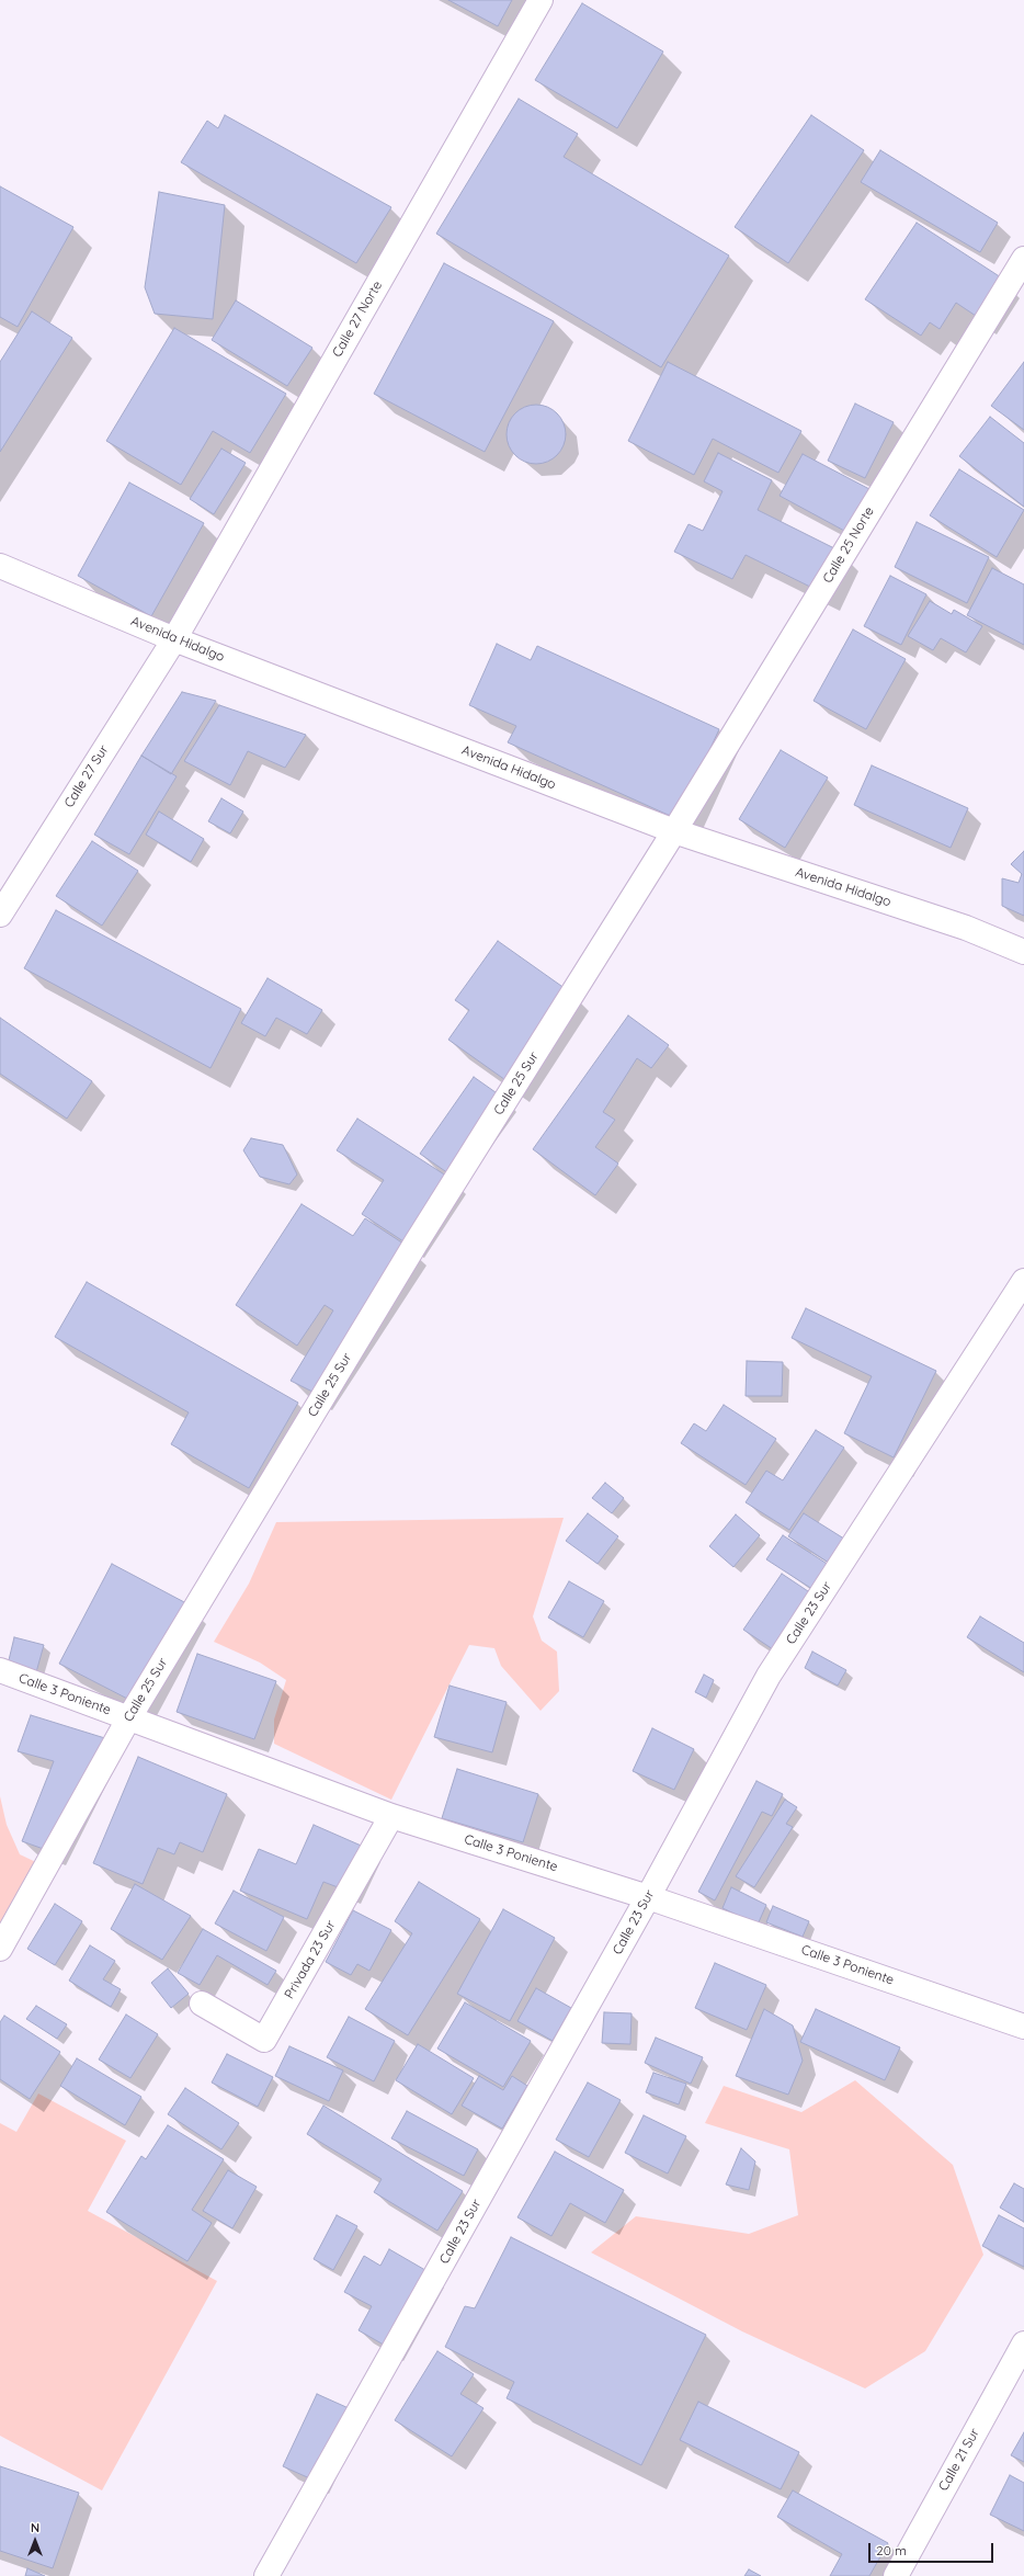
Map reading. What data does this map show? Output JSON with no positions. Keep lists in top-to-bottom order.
{
  "streets": {
    "street": [
      "Calle 27 Norte",
      "Calle 25 Norte",
      "Avenida Hidalgo",
      "Calle 27 Sur",
      "Calle 25 Sur",
      "Calle 23 Sur",
      "Calle 3 Poniente",
      "Privada 23 Sur",
      "Calle 21 Sur"
    ]
  },
  "crossings": [
    ["Calle 27 Norte", "Avenida Hidalgo"],
    ["Calle 27 Norte", "Calle 27 Sur"],
    ["Calle 25 Norte", "Avenida Hidalgo"],
    ["Calle 25 Norte", "Calle 25 Sur"],
    ["Avenida Hidalgo", "Calle 27 Sur"],
    ["Avenida Hidalgo", "Calle 25 Sur"],
    ["Calle 25 Sur", "Calle 3 Poniente"],
    ["Calle 23 Sur", "Calle 3 Poniente"],
    ["Calle 3 Poniente", "Privada 23 Sur"]
  ],
  "scale_bar": "20 m",
  "north": "top"
}
